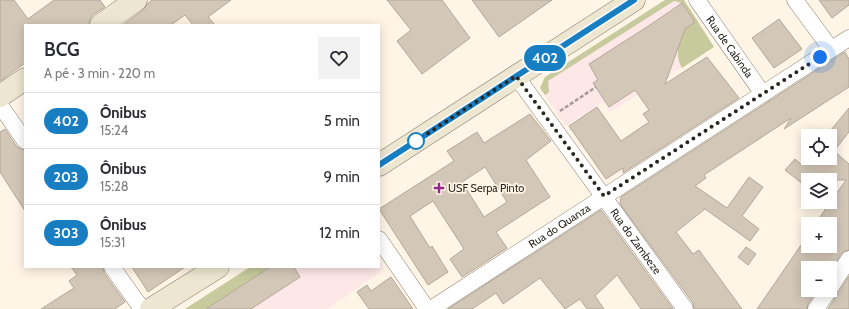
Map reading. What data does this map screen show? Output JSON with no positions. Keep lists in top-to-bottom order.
{
  "streets": {
    "street": ["Rua de Cabinda", "Rua do Quanza", "Rua do Zambeze"]
  },
  "crossings": [
    ["Rua de Cabinda", "Rua do Quanza"],
    ["Rua do Quanza", "Rua do Zambeze"]
  ],
  "places": {
    "health": ["USF Serpa Pinto"]
  },
  "lines": ["bus line 402"],
  "page": {
    "on_map": "402",
    "heading": ["BCG", "A pé · 3 min · 220 m"],
    "list": [
      {
        "mark": "402",
        "name": "Ônibus",
        "note": "15:24",
        "value": "5 min"
      },
      {
        "mark": "203",
        "name": "Ônibus",
        "note": "15:28",
        "value": "9 min"
      },
      {
        "mark": "303",
        "name": "Ônibus",
        "note": "15:31",
        "value": "12 min"
      }
    ],
    "map_buttons": ["+", "−"]
  }
}
